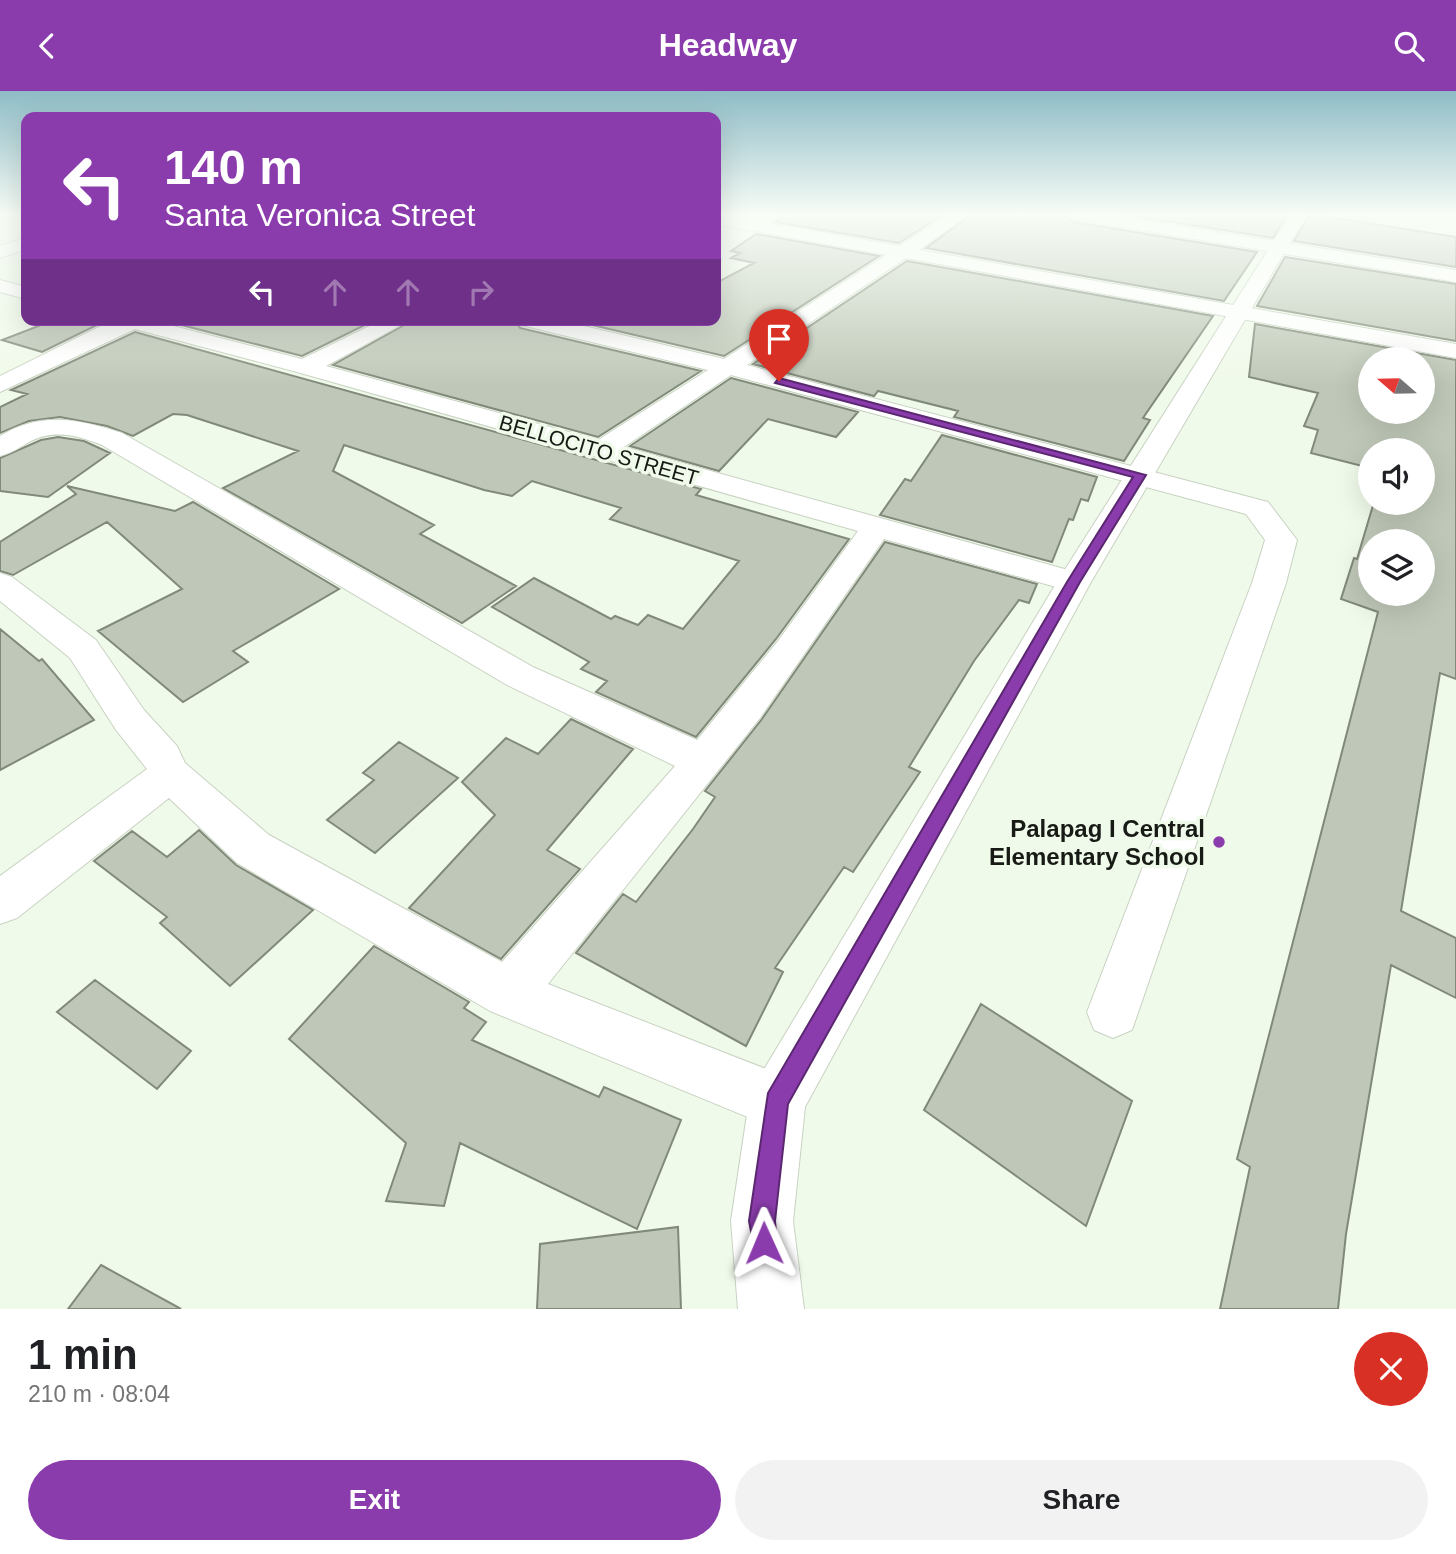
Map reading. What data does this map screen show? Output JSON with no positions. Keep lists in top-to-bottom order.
{
  "streets": {
    "street": ["BELLOCITO STREET"]
  },
  "places": ["Palapag I Central Elementary School"],
  "north": "left",
  "page": {
    "header": "Headway",
    "turn": ["140 m", "Santa Veronica Street"],
    "heading": ["1 min", "210 m · 08:04"],
    "buttons": ["Exit", "Share"]
  }
}
